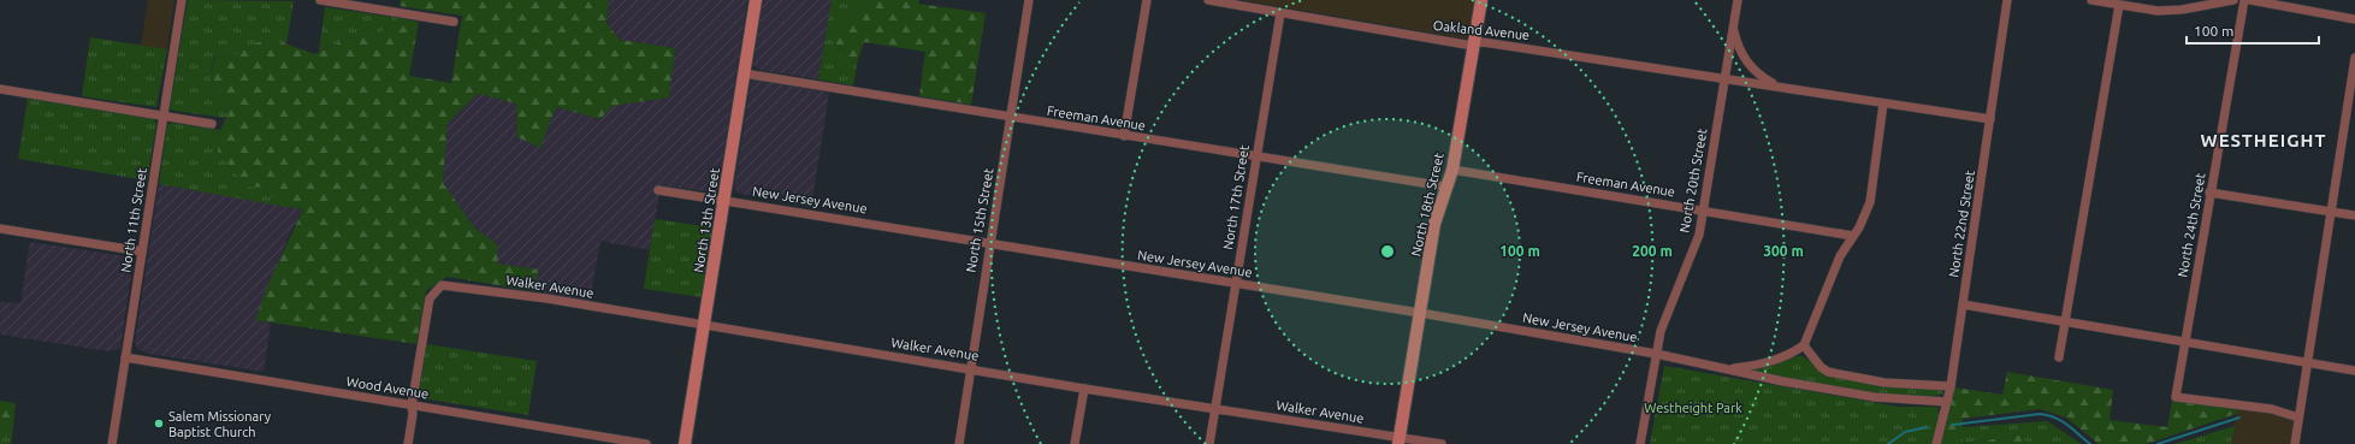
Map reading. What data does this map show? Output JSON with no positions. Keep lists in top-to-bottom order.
{
  "streets": {
    "street": [
      "Oakland Avenue",
      "Freeman Avenue",
      "North 20th Street",
      "North 17th Street",
      "New Jersey Avenue",
      "North 18th Street",
      "North 11th Street",
      "North 13th Street",
      "North 15th Street",
      "North 22nd Street",
      "North 24th Street",
      "Walker Avenue",
      "Wood Avenue"
    ]
  },
  "crossings": [
    ["Oakland Avenue", "North 20th Street"],
    ["Oakland Avenue", "North 17th Street"],
    ["Oakland Avenue", "North 18th Street"],
    ["Oakland Avenue", "North 22nd Street"],
    ["Freeman Avenue", "North 20th Street"],
    ["Freeman Avenue", "North 17th Street"],
    ["Freeman Avenue", "North 18th Street"],
    ["Freeman Avenue", "North 13th Street"],
    ["Freeman Avenue", "North 15th Street"],
    ["North 20th Street", "New Jersey Avenue"],
    ["North 17th Street", "New Jersey Avenue"],
    ["North 17th Street", "Walker Avenue"],
    ["New Jersey Avenue", "North 18th Street"],
    ["New Jersey Avenue", "North 13th Street"],
    ["New Jersey Avenue", "North 15th Street"],
    ["New Jersey Avenue", "North 22nd Street"],
    ["North 18th Street", "Walker Avenue"],
    ["North 11th Street", "Wood Avenue"],
    ["North 13th Street", "Walker Avenue"],
    ["North 15th Street", "Walker Avenue"],
    ["Walker Avenue", "Wood Avenue"]
  ],
  "districts": ["WESTHEIGHT"],
  "parks": ["Westheight Park"],
  "places": ["Salem Missionary Baptist Church"],
  "scale_bar": "100 m",
  "rings": ["100 m", "200 m", "300 m"]
}
